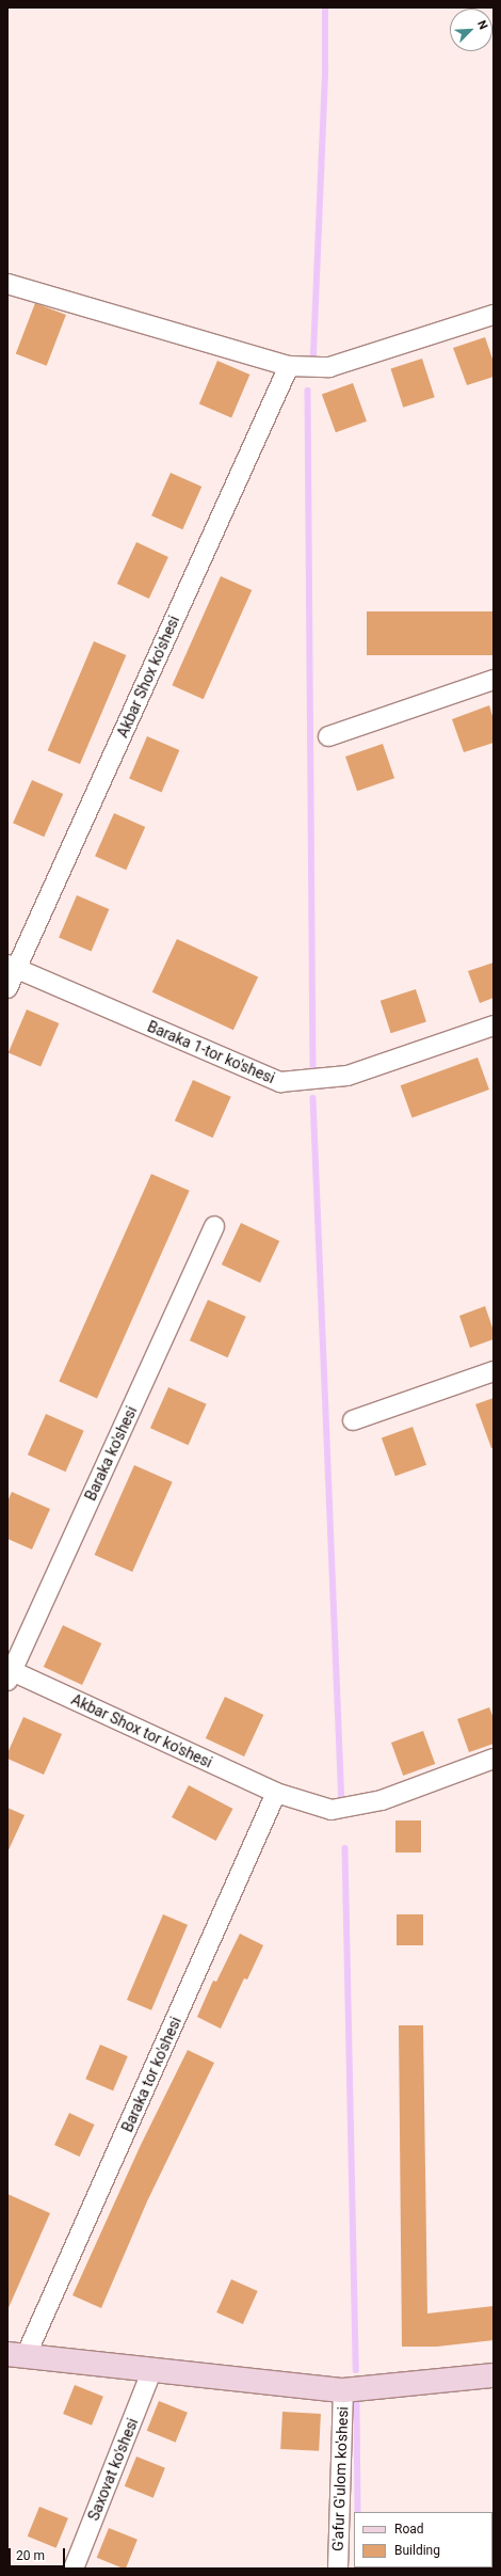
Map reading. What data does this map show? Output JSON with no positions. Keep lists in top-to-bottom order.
{
  "streets": {
    "street": [
      "Akbar Shox ko'shesi",
      "Baraka 1-tor ko'shesi",
      "Baraka ko'shesi",
      "Akbar Shox tor ko'shesi",
      "Baraka tor ko'shesi",
      "Saxovat ko'shesi",
      "G'afur G'ulom ko'shesi"
    ]
  },
  "crossings": [
    ["Akbar Shox ko'shesi", "Baraka 1-tor ko'shesi"],
    ["Baraka ko'shesi", "Akbar Shox tor ko'shesi"],
    ["Akbar Shox tor ko'shesi", "Baraka tor ko'shesi"]
  ],
  "legend": ["Road", "Building"],
  "scale_bar": "20 m",
  "north": "top right"
}
